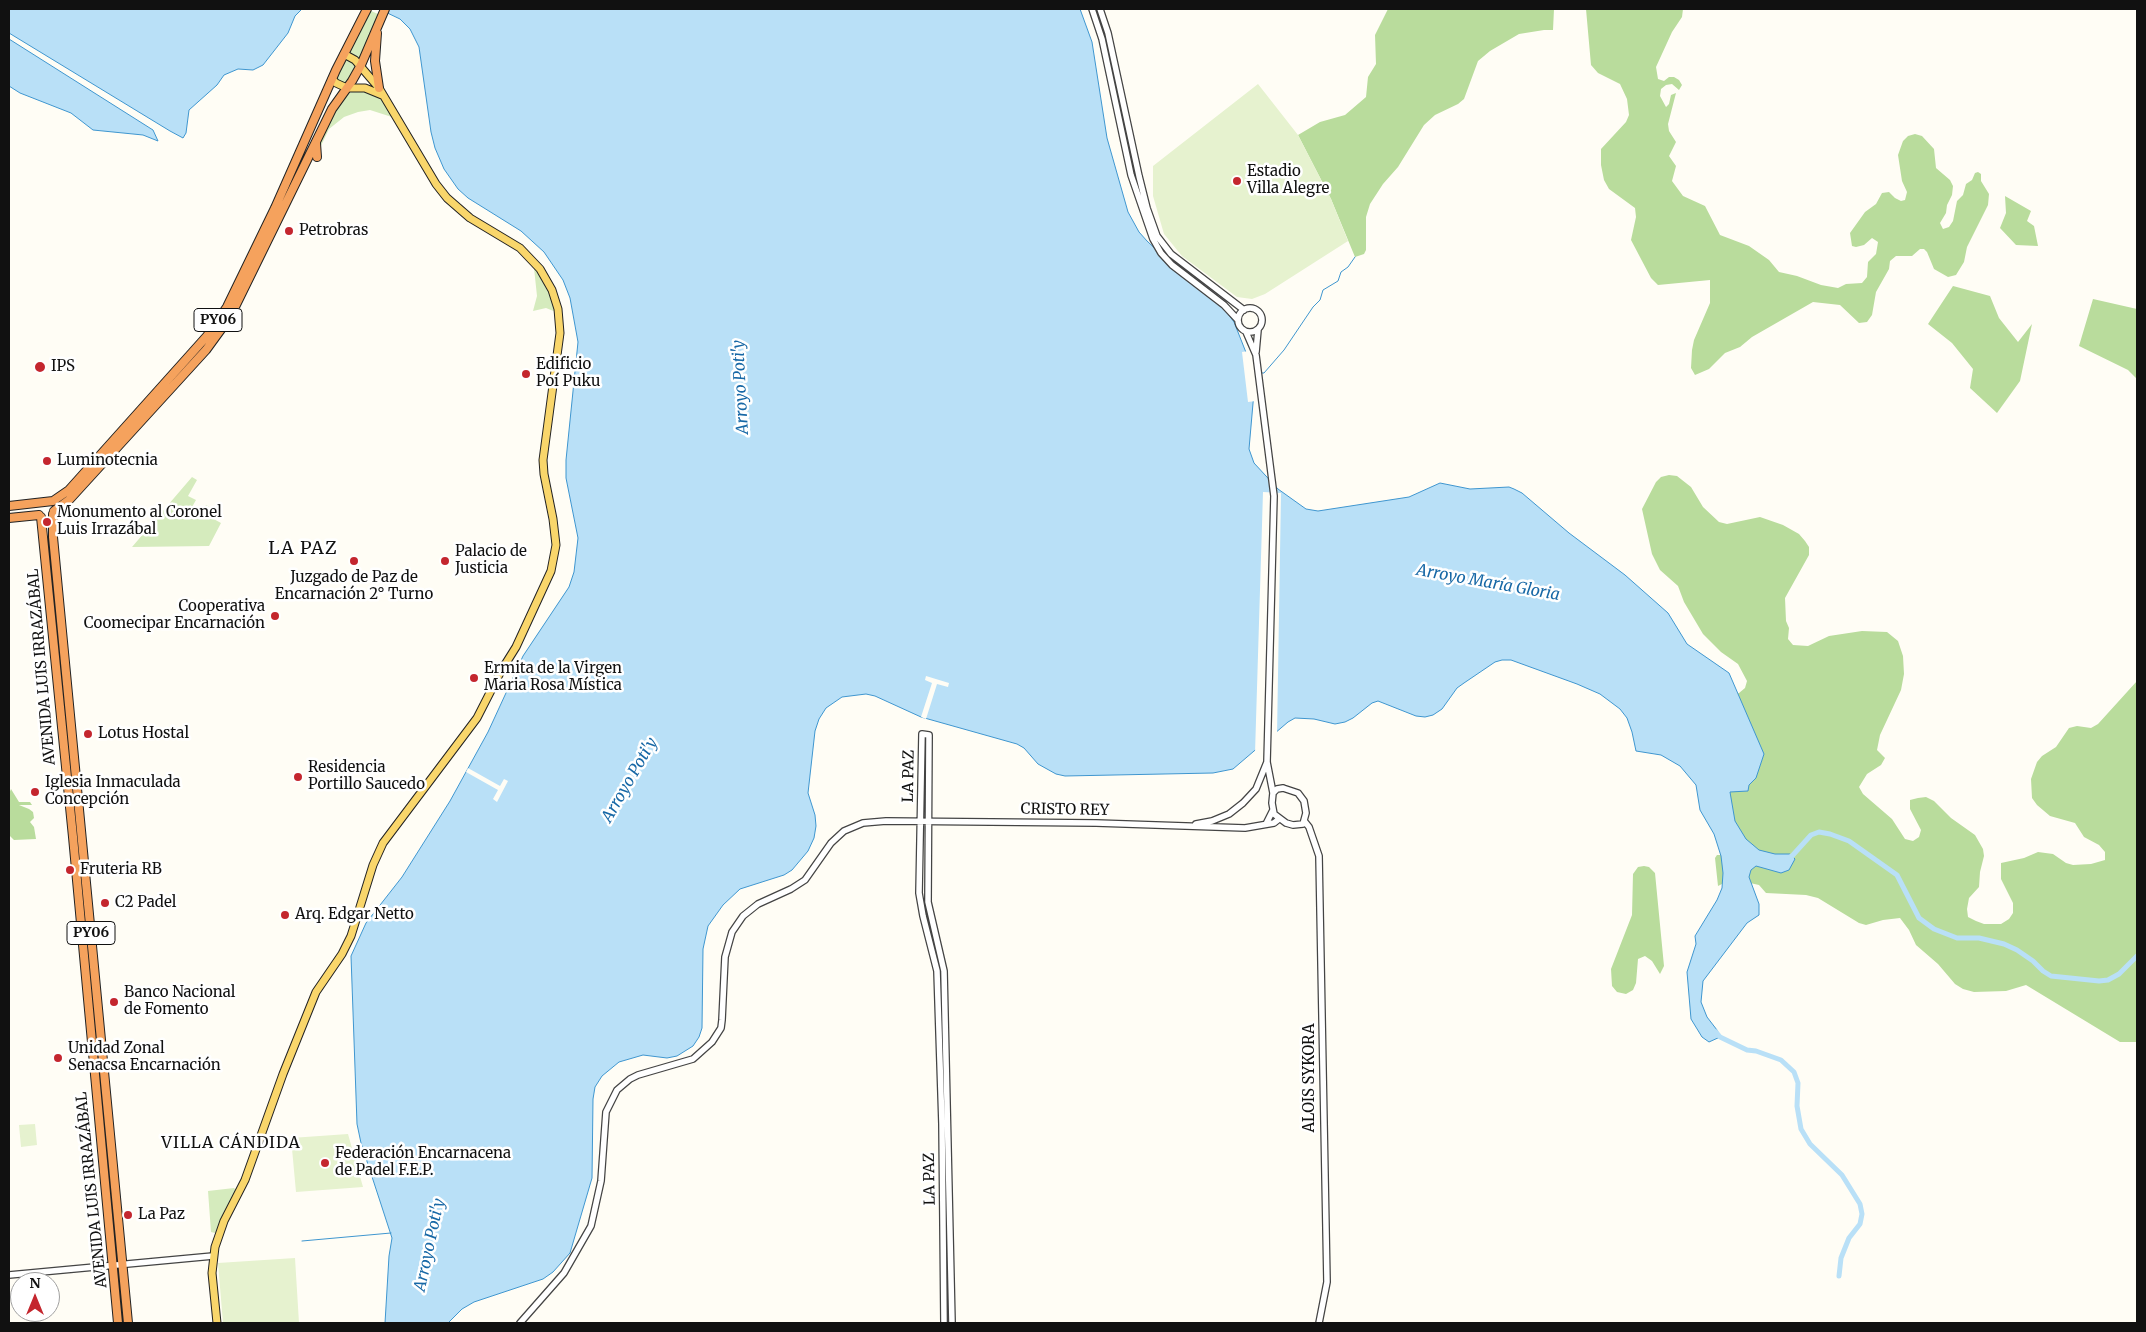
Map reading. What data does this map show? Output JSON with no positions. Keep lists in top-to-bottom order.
{
  "streets": {
    "highway": ["PY06", "AVENIDA LUIS IRRAZÁBAL"],
    "street": ["LA PAZ", "CRISTO REY", "ALOIS SYKORA"]
  },
  "crossings": [
    ["PY06", "AVENIDA LUIS IRRAZÁBAL"],
    ["LA PAZ", "CRISTO REY"],
    ["CRISTO REY", "ALOIS SYKORA"]
  ],
  "districts": ["LA PAZ", "VILLA CÁNDIDA"],
  "water": ["Arroyo Poti'y", "Arroyo María Gloria"],
  "places": [
    "Estadio Villa Alegre",
    "Petrobras",
    "IPS",
    "Edificio Poí Puku",
    "Luminotecnia",
    "Monumento al Coronel Luis Irrazábal",
    "Juzgado de Paz de Encarnación 2° Turno",
    "Palacio de Justicia",
    "Cooperativa Coomecipar Encarnación",
    "Ermita de la Virgen Maria Rosa Mística",
    "Lotus Hostal",
    "Residencia Portillo Saucedo",
    "Iglesia Inmaculada Concepción",
    "Fruteria RB",
    "C2 Padel",
    "Arq. Edgar Netto",
    "Banco Nacional de Fomento",
    "Unidad Zonal Senacsa Encarnación",
    "Federación Encarnacena de Padel F.E.P.",
    "La Paz"
  ],
  "north": "top"
}
